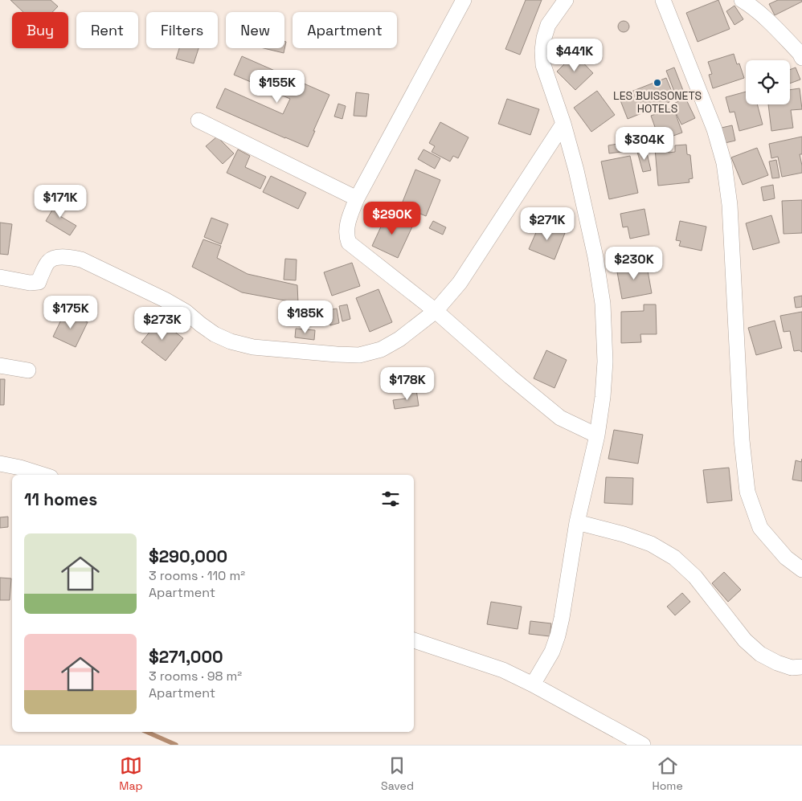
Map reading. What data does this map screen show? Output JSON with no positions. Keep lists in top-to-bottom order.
{
  "places": ["LES BUISSONETS HOTELS"],
  "page": {
    "chip": [
      "Buy",
      "Rent",
      "Filters",
      "New",
      "Apartment"
    ],
    "price": [
      "$441K",
      "$155K",
      "$304K",
      "$171K",
      "$290K",
      "$271K",
      "$230K",
      "$175K",
      "$185K",
      "$273K",
      "$178K"
    ],
    "heading": "11 homes",
    "list": [
      {
        "name": "$290,000",
        "note": "3 rooms · 110 m² · Apartment"
      },
      {
        "name": "$271,000",
        "note": "3 rooms · 98 m² · Apartment"
      }
    ],
    "tabs": ["Map", "Saved", "Home"]
  }
}
